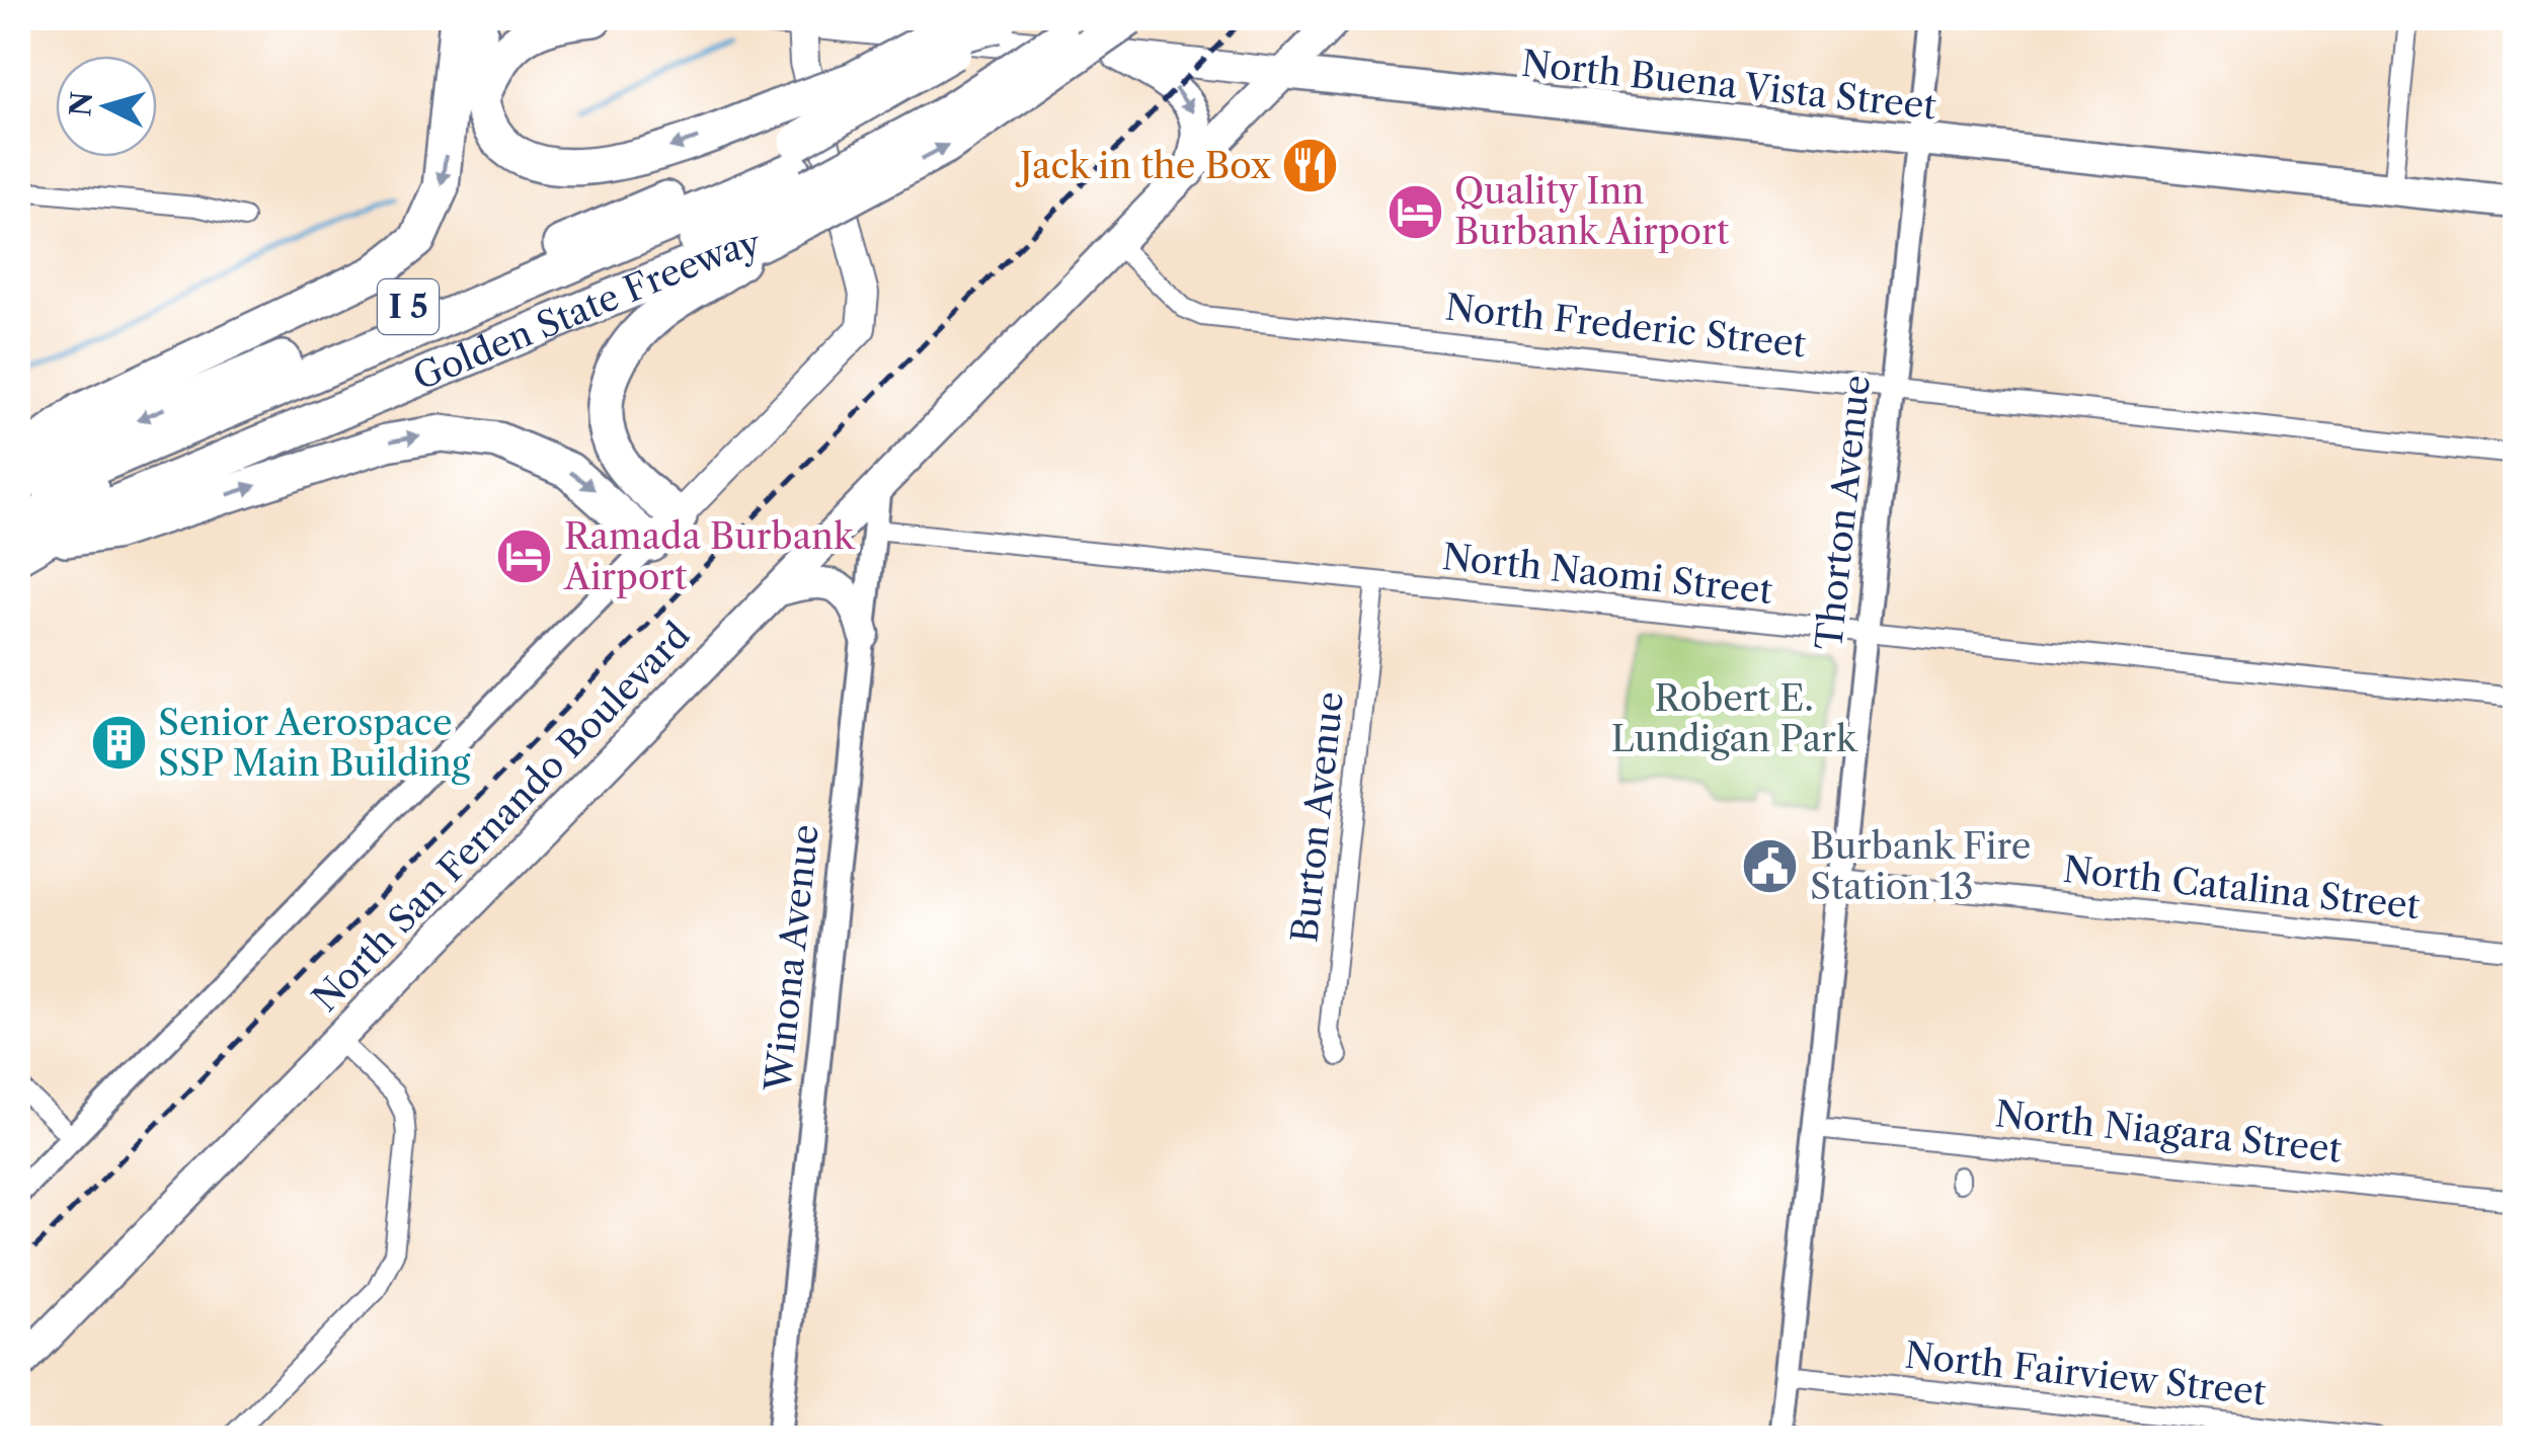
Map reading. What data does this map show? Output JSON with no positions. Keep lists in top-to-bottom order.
{
  "streets": {
    "highway": ["I 5", "Golden State Freeway"],
    "main road": ["North Buena Vista Street", "North San Fernando Boulevard"],
    "street": [
      "North Frederic Street",
      "Thorton Avenue",
      "North Naomi Street",
      "Burton Avenue",
      "North Catalina Street",
      "Winona Avenue",
      "North Niagara Street",
      "North Fairview Street"
    ]
  },
  "crossings": [
    ["North Buena Vista Street", "Thorton Avenue"],
    ["North Buena Vista Street", "North San Fernando Boulevard"],
    ["North Frederic Street", "Thorton Avenue"],
    ["North Frederic Street", "North San Fernando Boulevard"],
    ["Thorton Avenue", "North Naomi Street"],
    ["Thorton Avenue", "North Catalina Street"],
    ["Thorton Avenue", "North Niagara Street"],
    ["Thorton Avenue", "North Fairview Street"],
    ["North Naomi Street", "Burton Avenue"],
    ["North Naomi Street", "Winona Avenue"],
    ["North San Fernando Boulevard", "Winona Avenue"]
  ],
  "parks": ["Robert E. Lundigan Park"],
  "places": {
    "restaurant": ["Jack in the Box"],
    "hotel": ["Quality Inn Burbank Airport", "Ramada Burbank Airport"],
    "building": ["Senior Aerospace SSP Main Building"],
    "public building": ["Burbank Fire Station 13"]
  },
  "north": "left"
}
